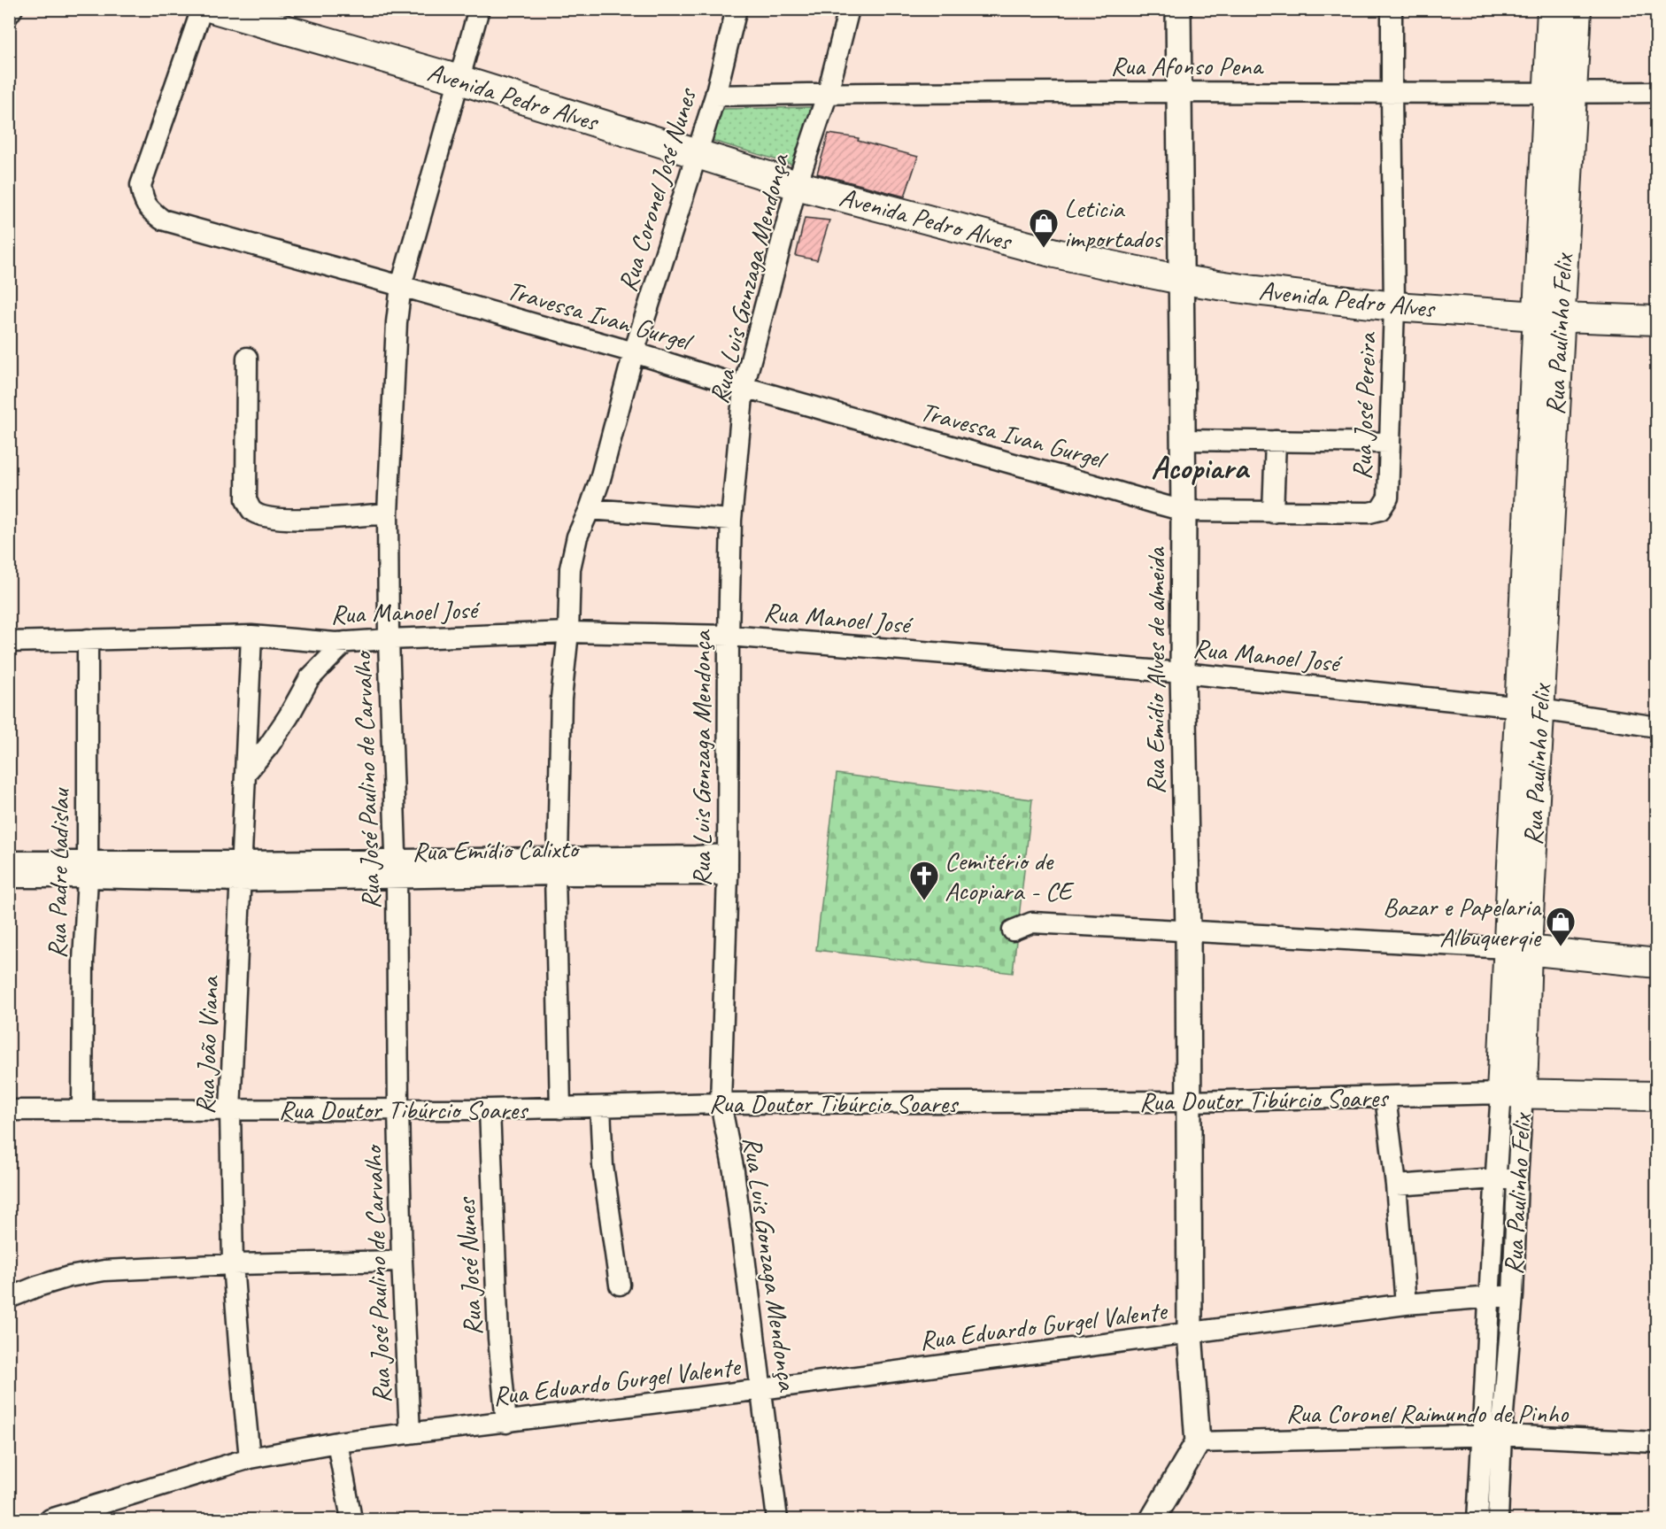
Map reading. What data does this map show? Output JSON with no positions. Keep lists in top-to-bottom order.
{
  "streets": {
    "main road": ["Avenida Pedro Alves", "Rua Paulinho Felix", "Rua Doutor Tibúrcio Soares"],
    "street": [
      "Rua Afonso Pena",
      "Rua Coronel José Nunes",
      "Rua Luis Gonzaga Mendonça",
      "Travessa Ivan Gurgel",
      "Rua José Pereira",
      "Rua Manoel José",
      "Rua Emídio Alves de almeida",
      "Rua José Paulino de Carvalho",
      "Rua Emídio Calixto",
      "Rua Padre Ladislau",
      "Rua João Viana",
      "Rua José Nunes",
      "Rua Eduardo Gurgel Valente",
      "Rua Coronel Raimundo de Pinho"
    ]
  },
  "crossings": [
    ["Rua Afonso Pena", "Rua Coronel José Nunes"],
    ["Rua Afonso Pena", "Rua Luis Gonzaga Mendonça"],
    ["Rua Afonso Pena", "Rua Paulinho Felix"],
    ["Rua Afonso Pena", "Rua José Pereira"],
    ["Rua Afonso Pena", "Rua Emídio Alves de almeida"],
    ["Avenida Pedro Alves", "Rua Coronel José Nunes"],
    ["Avenida Pedro Alves", "Rua Luis Gonzaga Mendonça"],
    ["Avenida Pedro Alves", "Rua Paulinho Felix"],
    ["Avenida Pedro Alves", "Rua José Pereira"],
    ["Avenida Pedro Alves", "Rua Emídio Alves de almeida"],
    ["Avenida Pedro Alves", "Rua José Paulino de Carvalho"],
    ["Rua Coronel José Nunes", "Travessa Ivan Gurgel"],
    ["Rua Coronel José Nunes", "Rua Manoel José"],
    ["Rua Coronel José Nunes", "Rua Emídio Calixto"],
    ["Rua Coronel José Nunes", "Rua Doutor Tibúrcio Soares"],
    ["Rua Luis Gonzaga Mendonça", "Travessa Ivan Gurgel"],
    ["Rua Luis Gonzaga Mendonça", "Rua Manoel José"],
    ["Rua Luis Gonzaga Mendonça", "Rua Emídio Calixto"],
    ["Rua Luis Gonzaga Mendonça", "Rua Doutor Tibúrcio Soares"],
    ["Rua Luis Gonzaga Mendonça", "Rua Eduardo Gurgel Valente"],
    ["Travessa Ivan Gurgel", "Rua José Pereira"],
    ["Travessa Ivan Gurgel", "Rua Emídio Alves de almeida"],
    ["Travessa Ivan Gurgel", "Rua José Paulino de Carvalho"],
    ["Rua Paulinho Felix", "Rua Manoel José"],
    ["Rua Paulinho Felix", "Rua Doutor Tibúrcio Soares"],
    ["Rua Paulinho Felix", "Rua Eduardo Gurgel Valente"],
    ["Rua Paulinho Felix", "Rua Coronel Raimundo de Pinho"],
    ["Rua José Pereira", "Rua Emídio Alves de almeida"],
    ["Rua Manoel José", "Rua Emídio Alves de almeida"],
    ["Rua Manoel José", "Rua José Paulino de Carvalho"],
    ["Rua Manoel José", "Rua Padre Ladislau"],
    ["Rua Manoel José", "Rua João Viana"],
    ["Rua Emídio Alves de almeida", "Rua Doutor Tibúrcio Soares"],
    ["Rua Emídio Alves de almeida", "Rua Eduardo Gurgel Valente"],
    ["Rua Emídio Alves de almeida", "Rua Coronel Raimundo de Pinho"],
    ["Rua José Paulino de Carvalho", "Rua Emídio Calixto"],
    ["Rua José Paulino de Carvalho", "Rua Doutor Tibúrcio Soares"],
    ["Rua José Paulino de Carvalho", "Rua Eduardo Gurgel Valente"],
    ["Rua Emídio Calixto", "Rua Padre Ladislau"],
    ["Rua Emídio Calixto", "Rua João Viana"],
    ["Rua Padre Ladislau", "Rua Doutor Tibúrcio Soares"],
    ["Rua João Viana", "Rua Doutor Tibúrcio Soares"],
    ["Rua João Viana", "Rua Eduardo Gurgel Valente"],
    ["Rua Doutor Tibúrcio Soares", "Rua José Nunes"],
    ["Rua José Nunes", "Rua Eduardo Gurgel Valente"]
  ],
  "districts": ["Acopiara"],
  "places": {
    "shop": ["Leticia importados", "Bazar e Papelaria Albuquerqie"],
    "church": ["Cemitério de Acopiara - CE"]
  }
}
